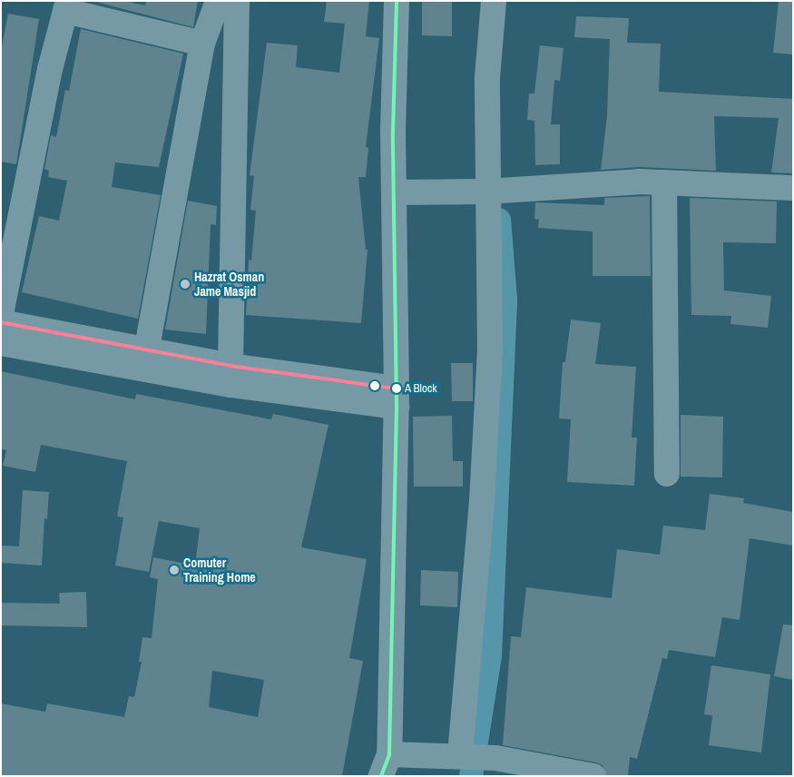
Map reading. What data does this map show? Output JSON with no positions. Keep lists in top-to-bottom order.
{
  "places": ["Hazrat Osman Jame Masjid", "A Block", "Comuter Training Home"]
}
